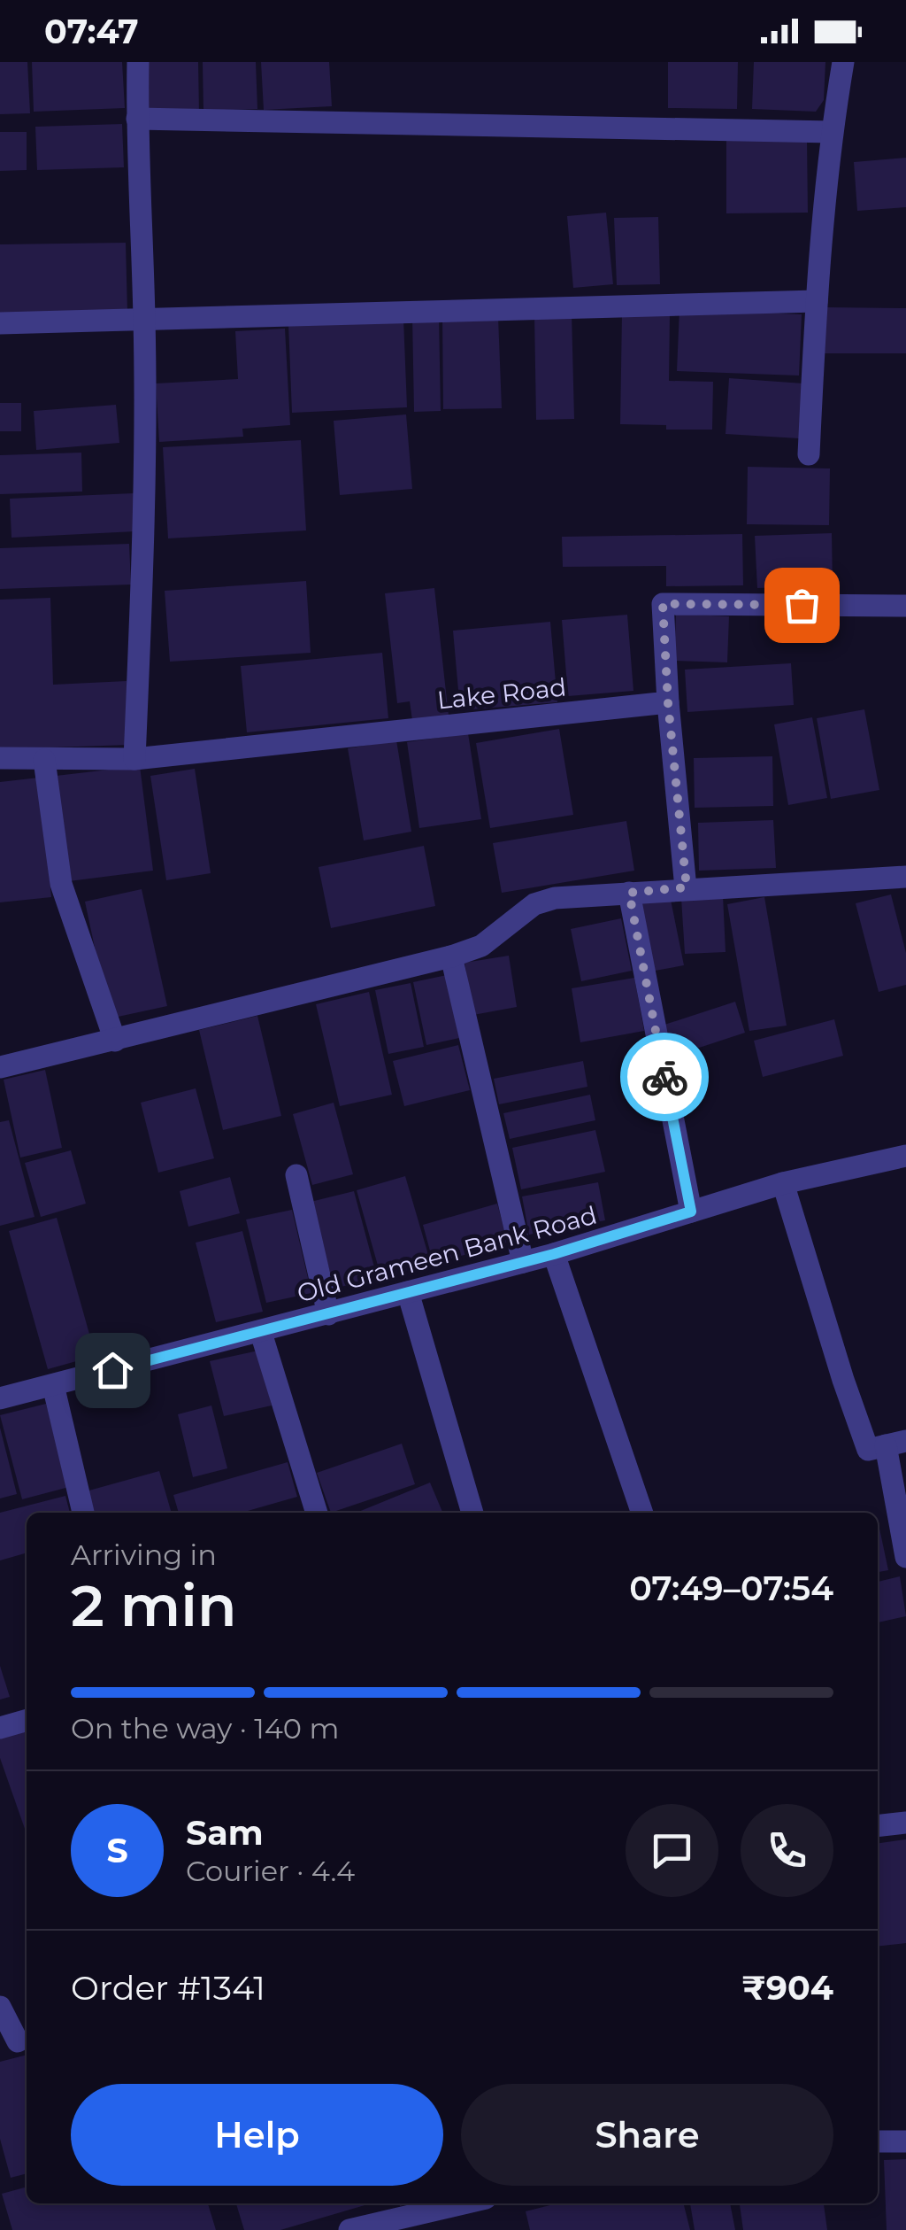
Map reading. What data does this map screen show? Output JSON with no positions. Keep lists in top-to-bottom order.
{
  "streets": {
    "street": ["Lake Road", "Old Grameen Bank Road"]
  },
  "page": {
    "status": "07:47",
    "heading": ["2 min", "Arriving in", "07:49–07:54"],
    "panel": [
      "Sam",
      "Courier · 4.4",
      "Order #1341",
      "₹904"
    ],
    "bar": "On the way · 140 m",
    "round": "S",
    "buttons": ["Help", "Share"]
  }
}
